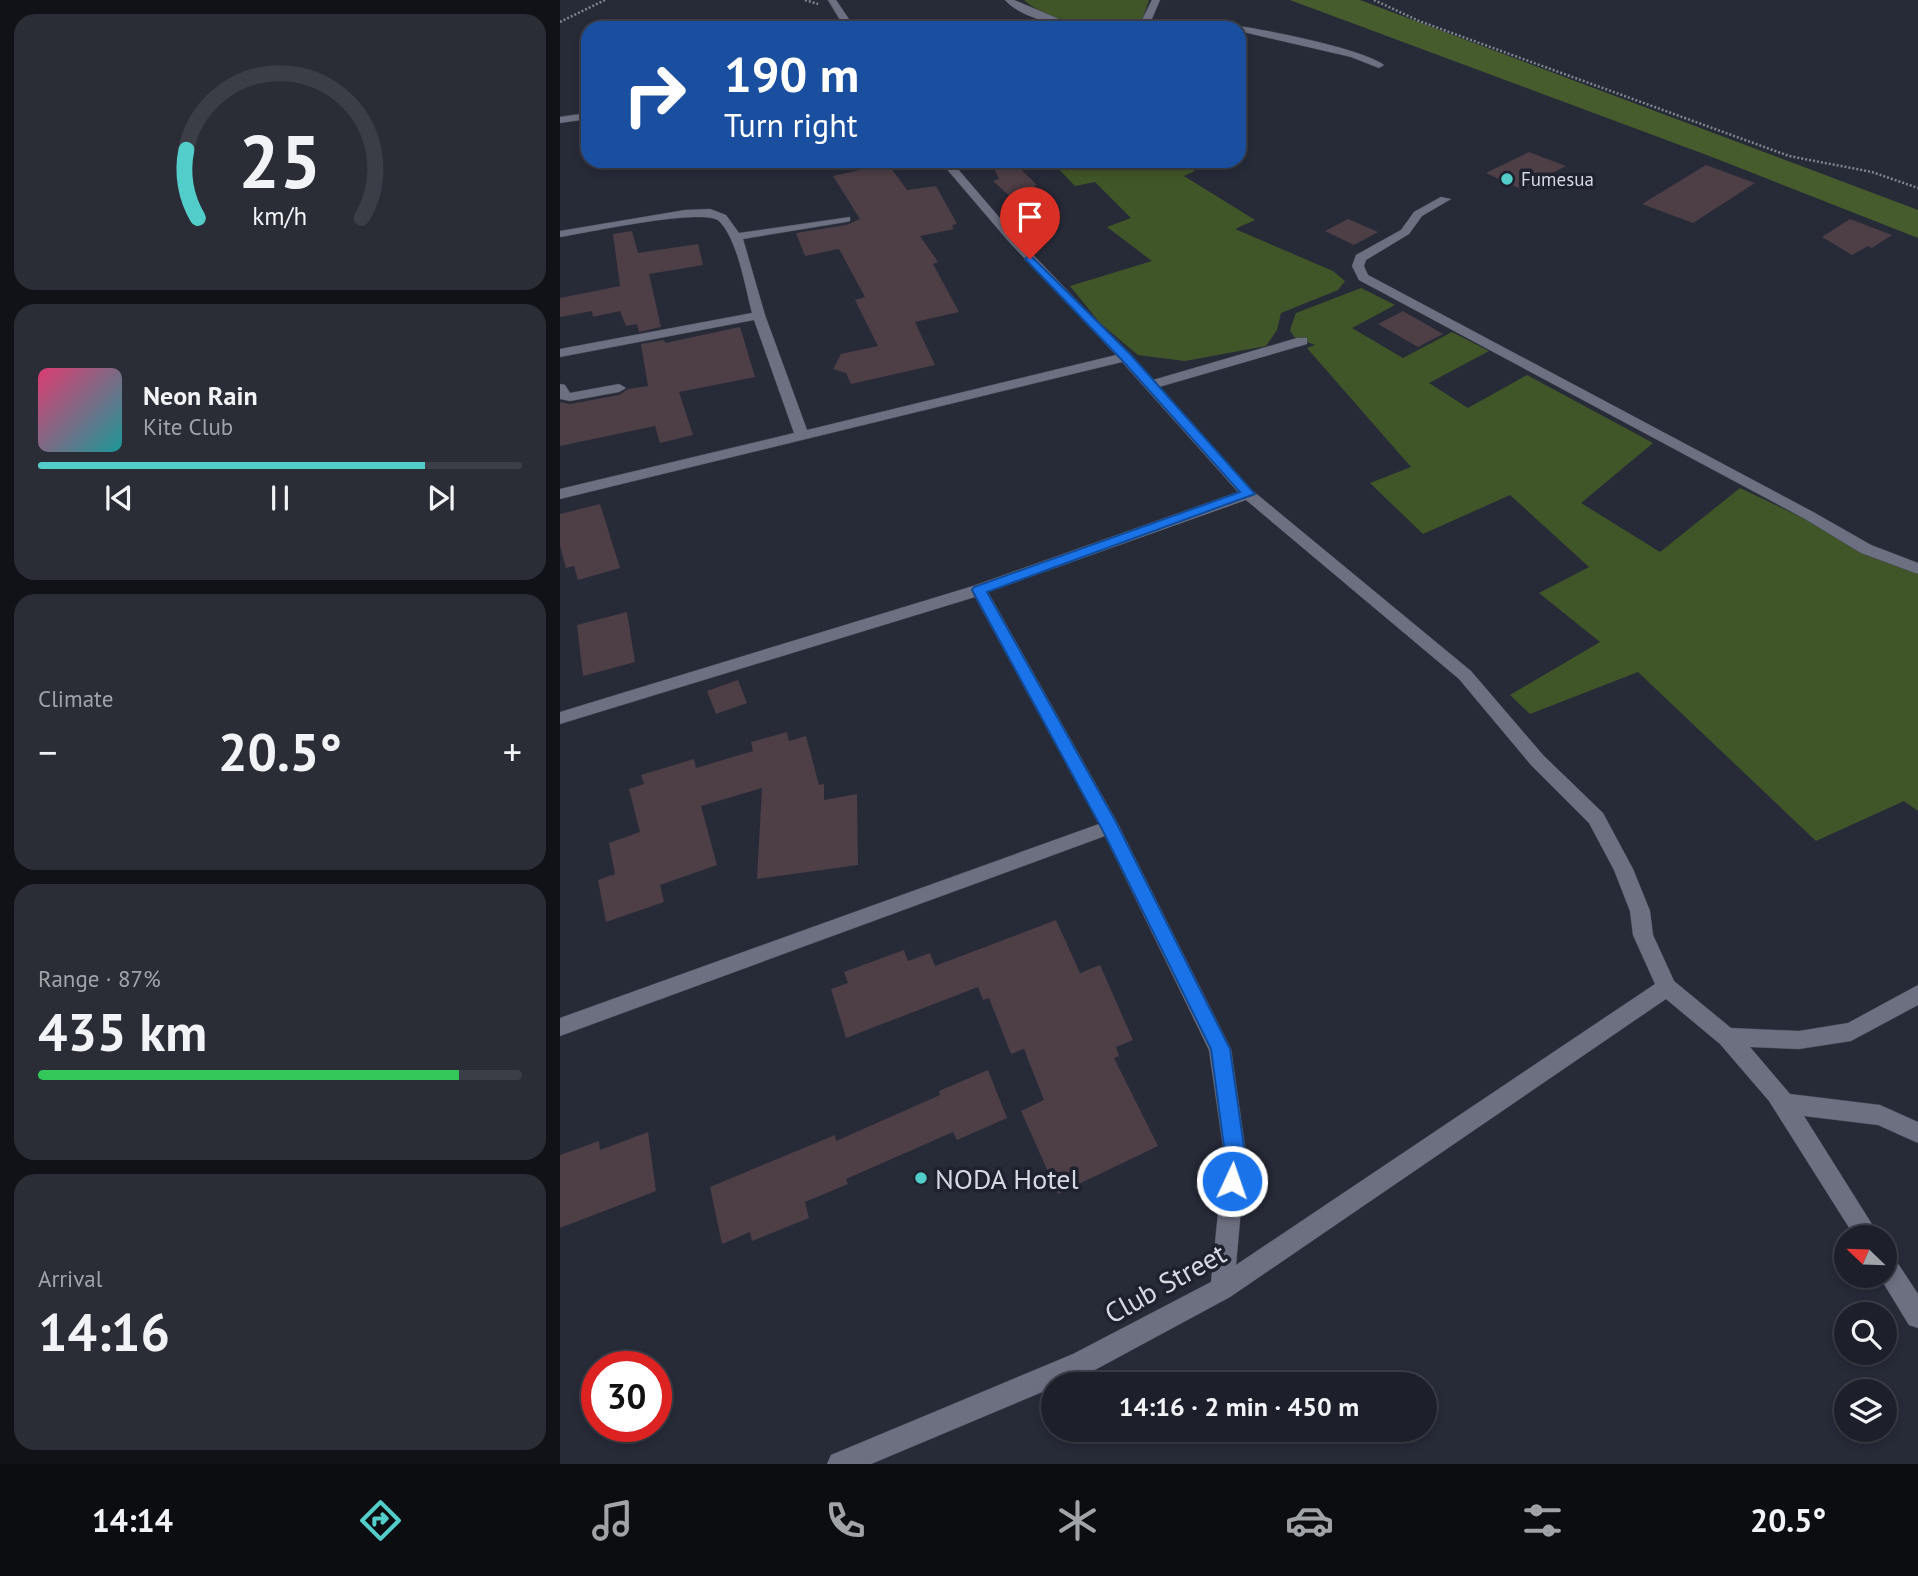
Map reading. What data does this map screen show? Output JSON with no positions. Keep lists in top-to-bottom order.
{
  "streets": {
    "street": ["Club Street"]
  },
  "places": ["Fumesua", "NODA Hotel"],
  "north": "top left",
  "page": {
    "turn": ["190 m", "Turn right"],
    "song": ["Neon Rain", "Kite Club"],
    "tile": [
      "Climate",
      ["Range · 87%", "435 km"],
      ["Arrival", "14:16"]
    ],
    "heat": ["−", "20.5°", "+"],
    "limit": "30",
    "trip": "14:16 · 2 min · 450 m",
    "tabs": ["14:14", "20.5°"],
    "gauge": ["25", "km/h"]
  }
}
